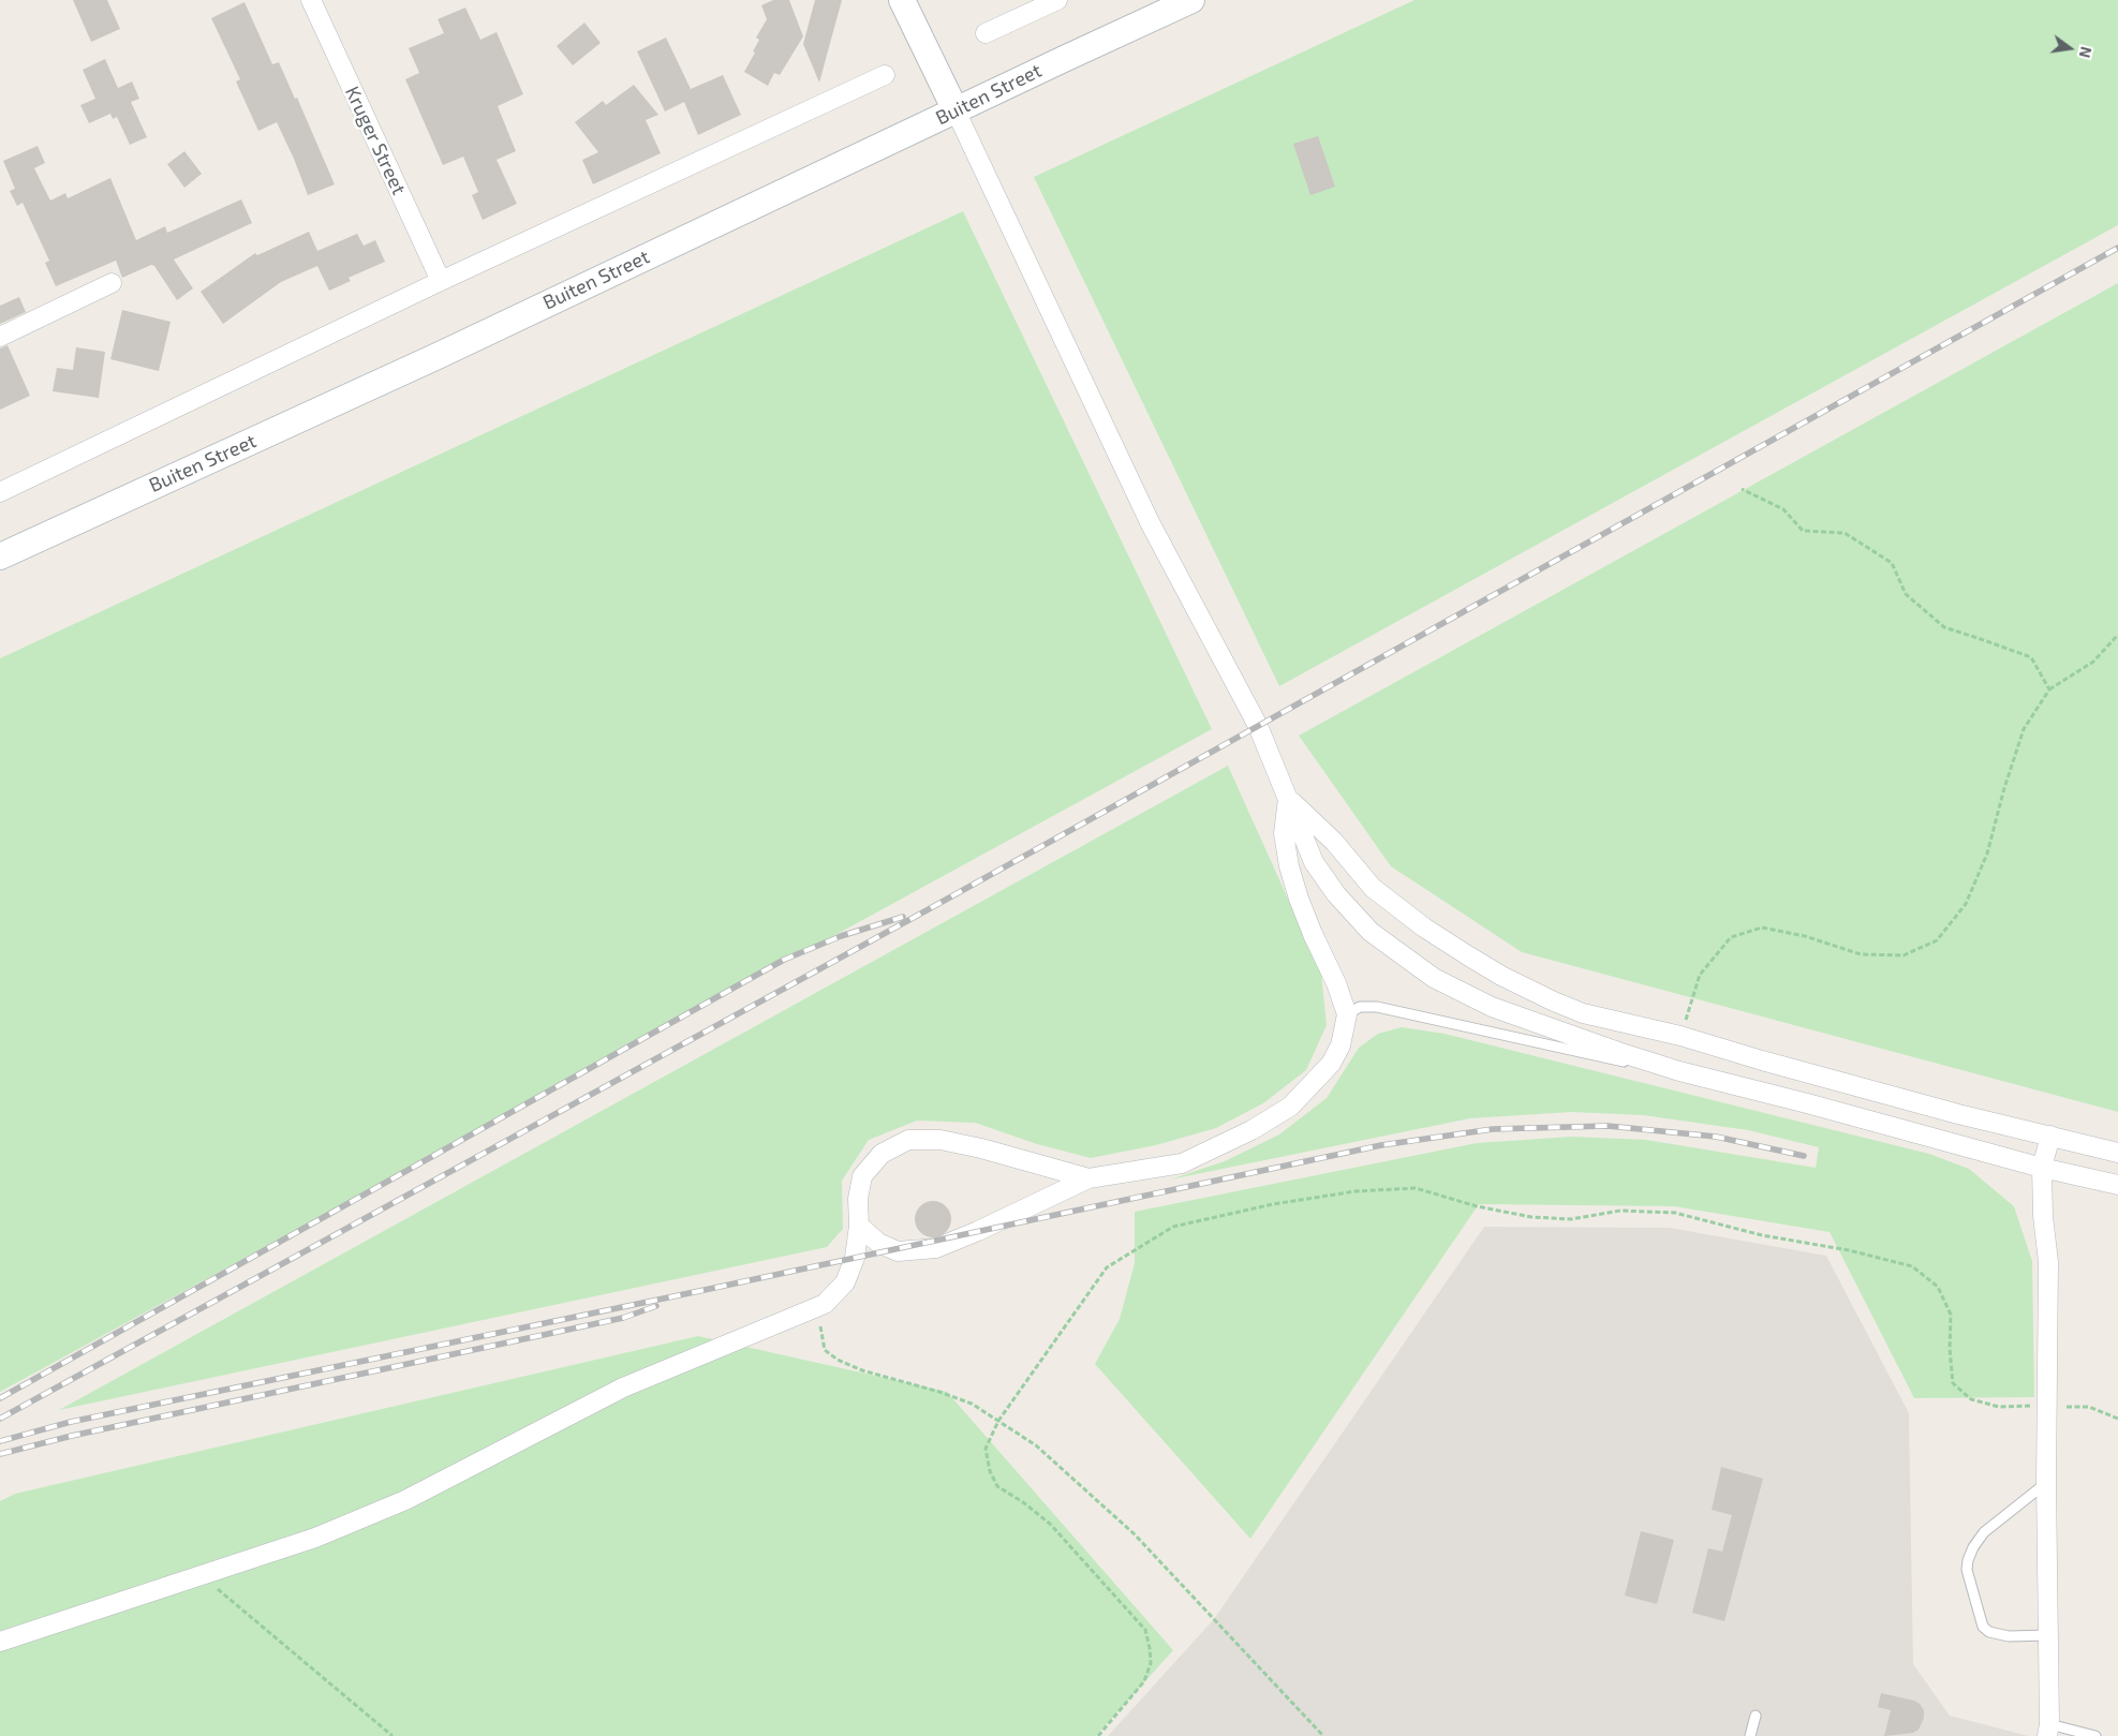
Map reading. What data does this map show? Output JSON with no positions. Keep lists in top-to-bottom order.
{
  "streets": {
    "street": ["Buiten Street", "Kruger Street"]
  },
  "north": "right"
}
